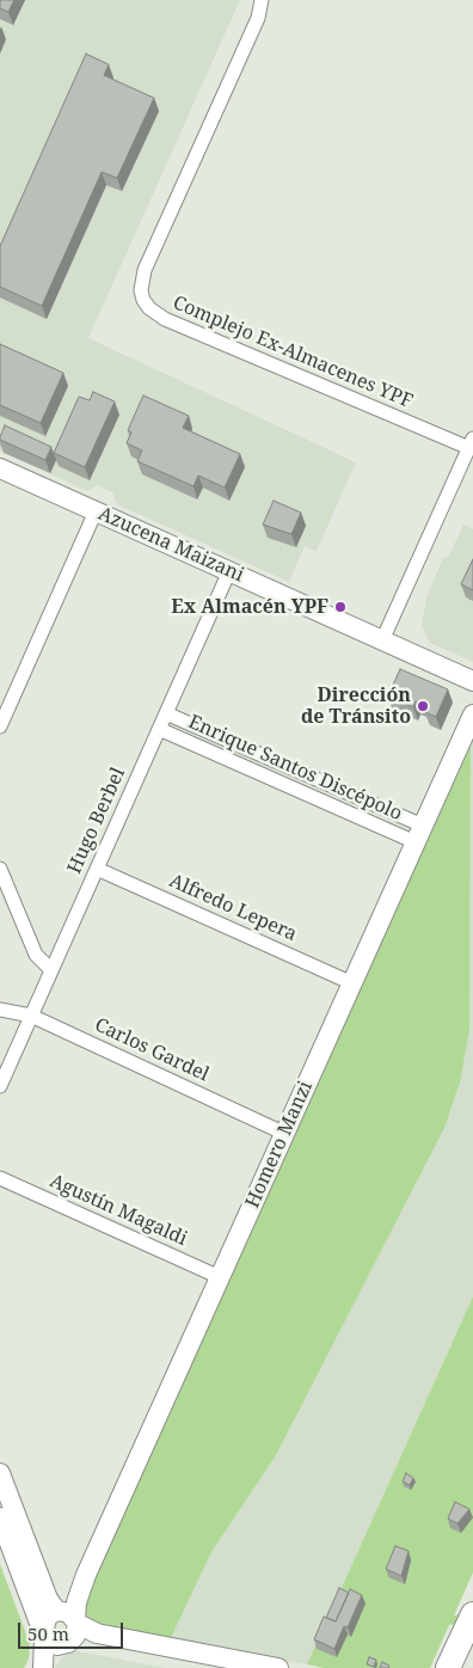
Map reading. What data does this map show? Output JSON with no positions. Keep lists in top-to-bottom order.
{
  "streets": {
    "main road": ["Azucena Maizani", "Homero Manzi"],
    "street": [
      "Complejo Ex-Almacenes YPF",
      "Enrique Santos Discépolo",
      "Hugo Berbel",
      "Alfredo Lepera",
      "Carlos Gardel",
      "Agustín Magaldi"
    ]
  },
  "crossings": [
    ["Azucena Maizani", "Hugo Berbel"],
    ["Enrique Santos Discépolo", "Hugo Berbel"],
    ["Enrique Santos Discépolo", "Homero Manzi"],
    ["Hugo Berbel", "Alfredo Lepera"],
    ["Hugo Berbel", "Carlos Gardel"],
    ["Alfredo Lepera", "Homero Manzi"],
    ["Carlos Gardel", "Homero Manzi"],
    ["Homero Manzi", "Agustín Magaldi"]
  ],
  "places": ["Ex Almacén YPF", "Dirección de Tránsito"],
  "scale_bar": "50 m"
}
